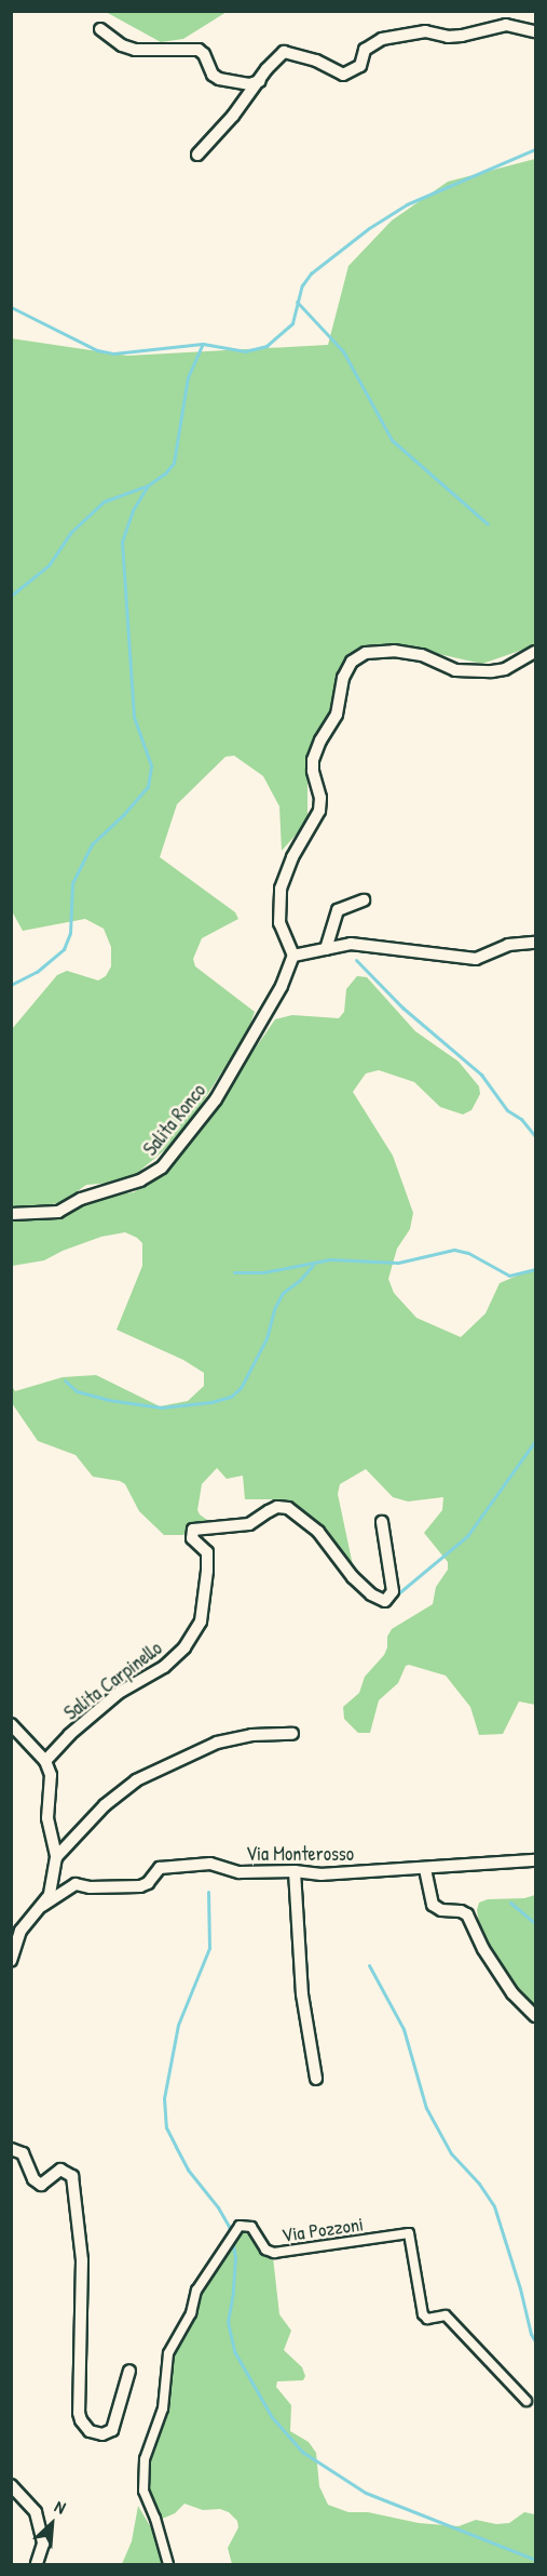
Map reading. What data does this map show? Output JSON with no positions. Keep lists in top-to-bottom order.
{
  "streets": {
    "street": [
      "Salita Ronco",
      "Salita Carpinello",
      "Via Monterosso",
      "Via Pozzoni"
    ]
  },
  "north": "top right"
}
